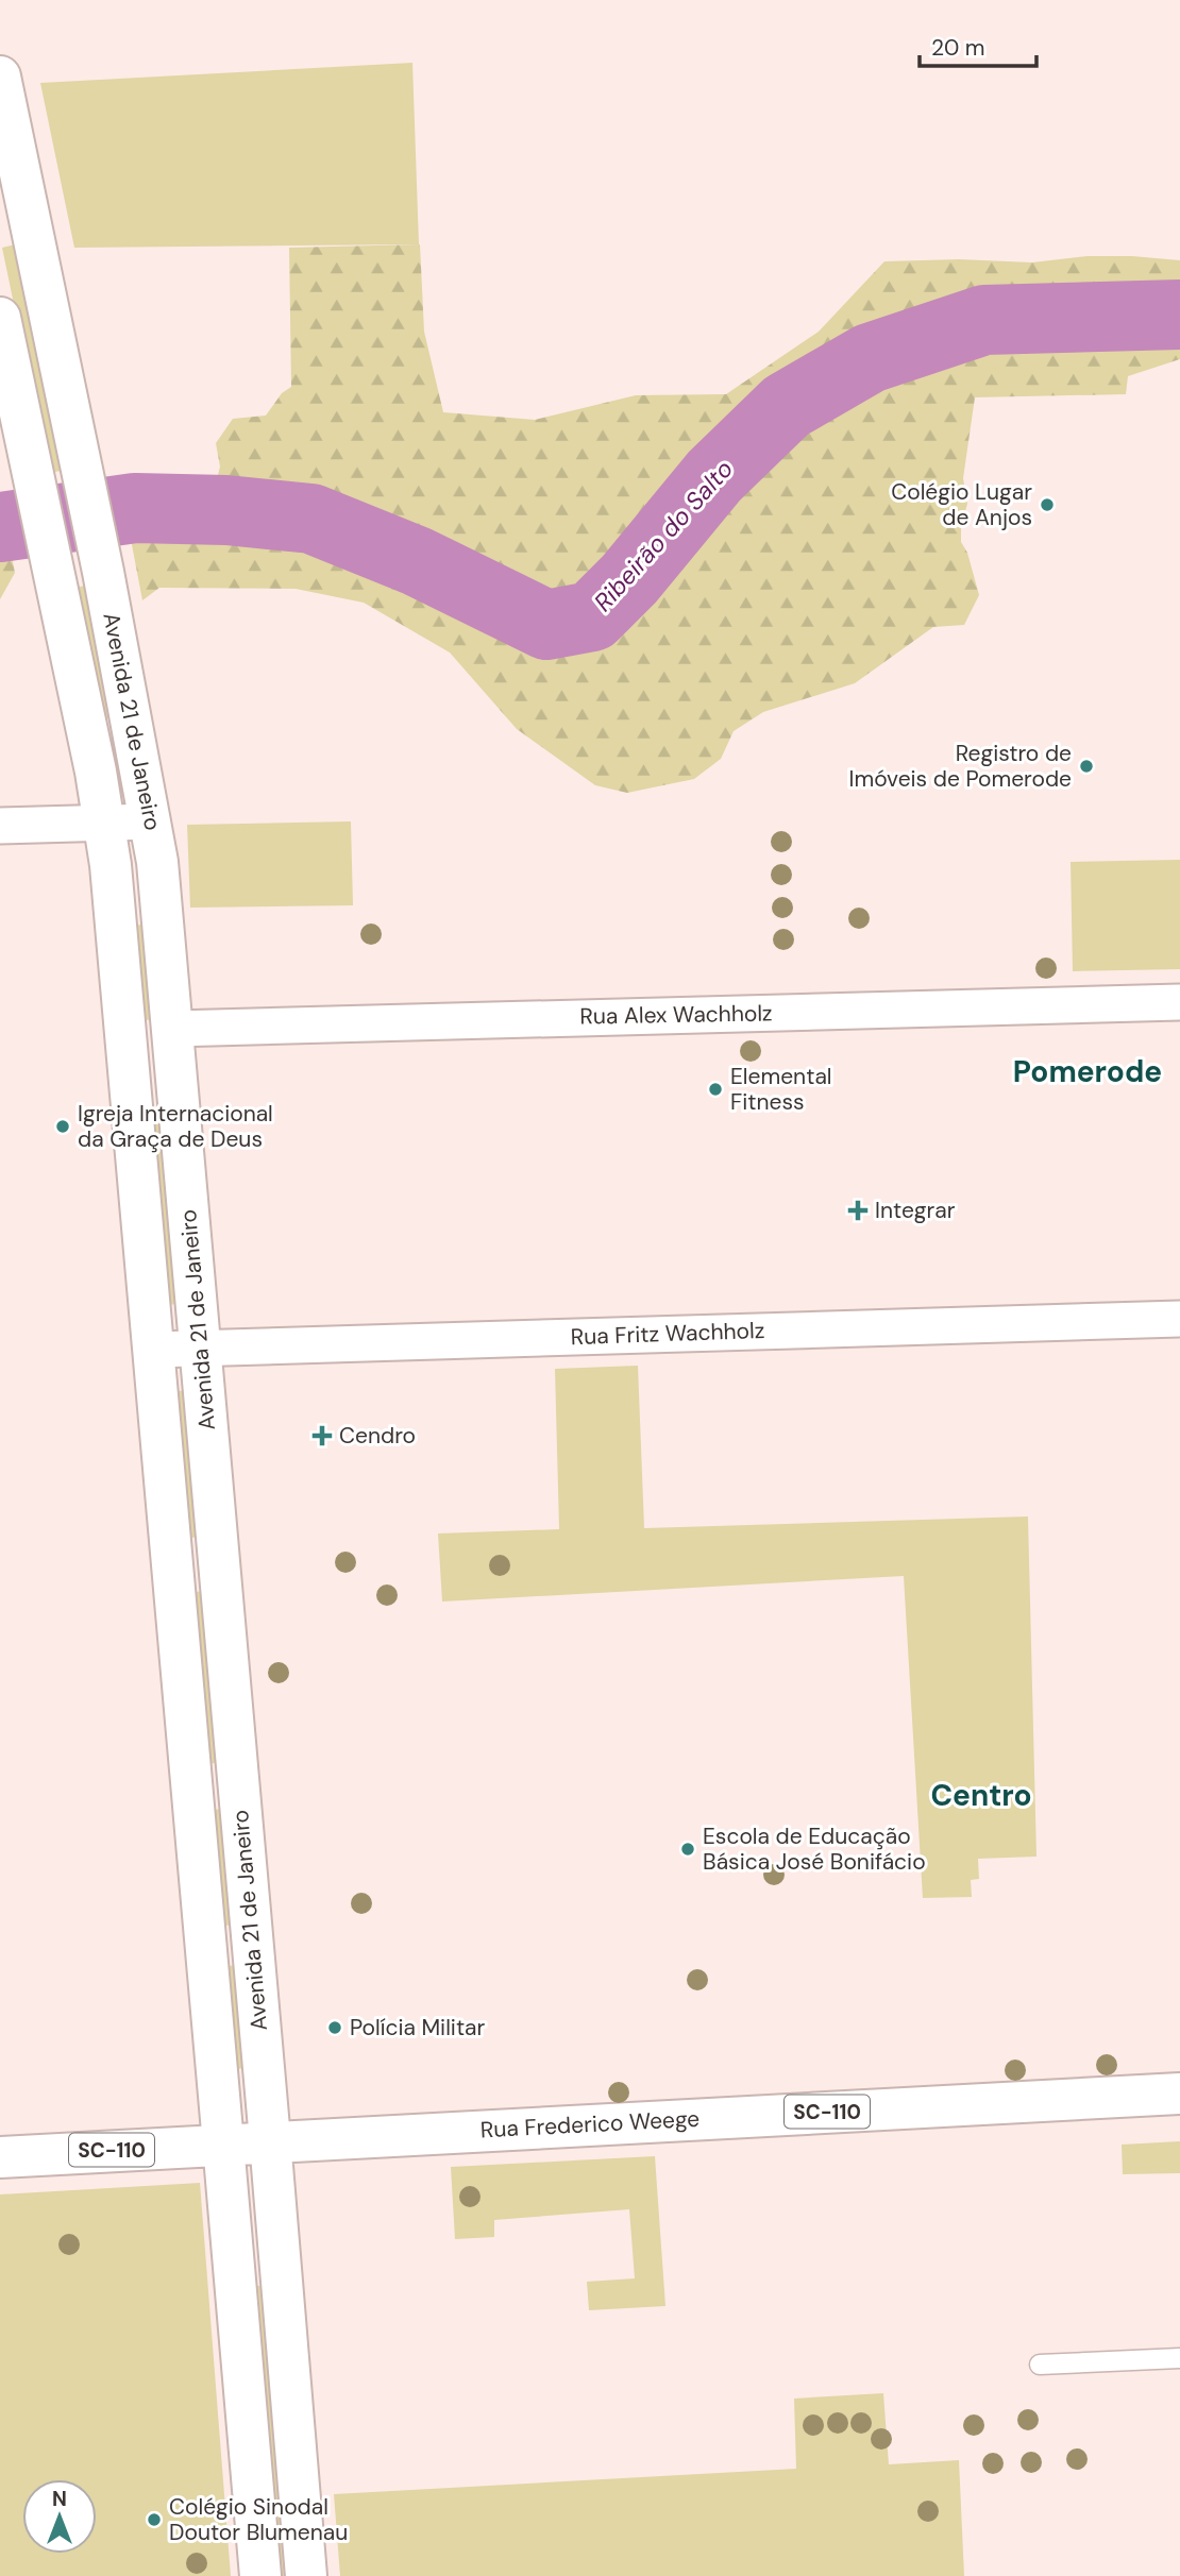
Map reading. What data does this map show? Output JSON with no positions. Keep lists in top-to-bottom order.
{
  "streets": {
    "main road": ["Avenida 21 de Janeiro", "SC-110", "Rua Frederico Weege"],
    "street": ["Rua Alex Wachholz", "Rua Fritz Wachholz"]
  },
  "crossings": [
    ["Avenida 21 de Janeiro", "Rua Alex Wachholz"],
    ["Avenida 21 de Janeiro", "Rua Fritz Wachholz"],
    ["Avenida 21 de Janeiro", "Rua Frederico Weege"]
  ],
  "districts": ["Pomerode", "Centro"],
  "water": ["Ribeirão do Salto"],
  "places": {
    "other": [
      "Colégio Lugar de Anjos",
      "Registro de Imóveis de Pomerode",
      "Elemental Fitness",
      "Igreja Internacional da Graça de Deus",
      "Escola de Educação Básica José Bonifácio",
      "Polícia Militar",
      "Colégio Sinodal Doutor Blumenau"
    ],
    "health": ["Integrar", "Cendro"]
  },
  "scale_bar": "20 m",
  "north": "top"
}
